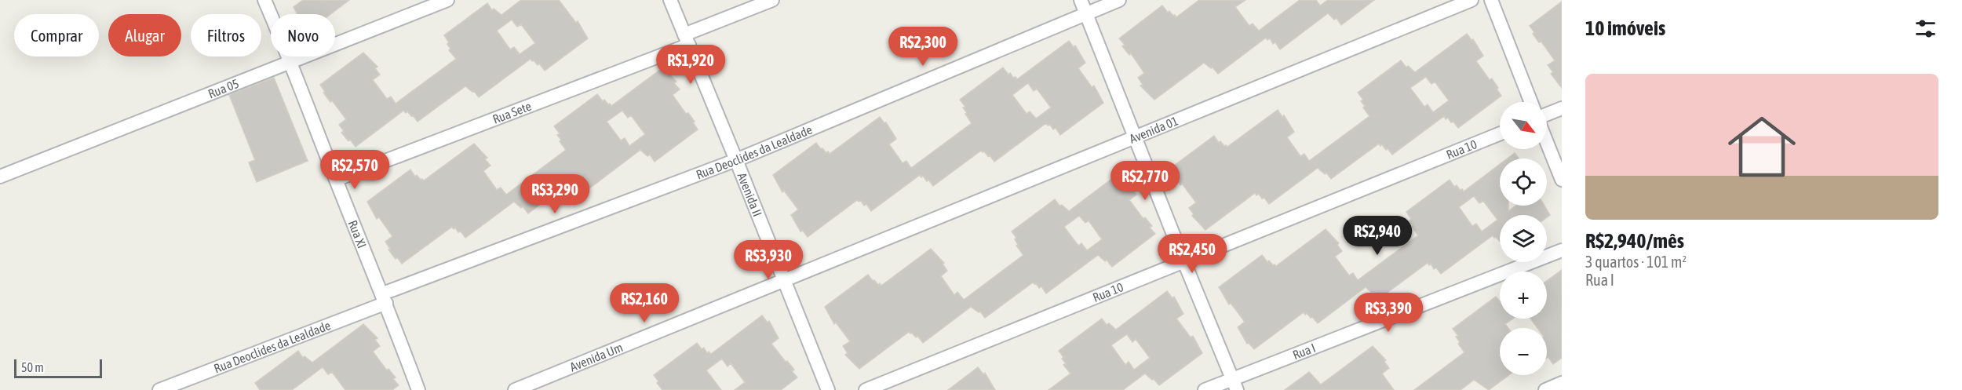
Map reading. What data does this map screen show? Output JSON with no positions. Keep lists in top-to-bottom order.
{
  "streets": {
    "street": [
      "Rua 05",
      "Rua Sete",
      "Avenida 01",
      "Rua 10",
      "Rua Deoclides da Lealdade",
      "Avenida II",
      "Rua XI",
      "Rua I",
      "Avenida Um"
    ]
  },
  "crossings": [
    ["Rua 05", "Rua XI"],
    ["Rua Sete", "Avenida II"],
    ["Rua Sete", "Rua XI"],
    ["Avenida 01", "Avenida II"],
    ["Avenida 01", "Avenida Um"],
    ["Rua Deoclides da Lealdade", "Avenida II"],
    ["Rua Deoclides da Lealdade", "Rua XI"],
    ["Avenida II", "Avenida Um"]
  ],
  "scale_bar": "50 m",
  "north": "bottom right",
  "page": {
    "heading": "10 imóveis",
    "chip": [
      "Comprar",
      "Alugar",
      "Filtros",
      "Novo"
    ],
    "price": [
      "R$2,300",
      "R$1,920",
      "R$2,570",
      "R$2,770",
      "R$3,290",
      "R$2,940",
      "R$2,450",
      "R$3,930",
      "R$2,160",
      "R$3,390"
    ],
    "list": [
      {
        "name": "R$2,940/mês",
        "note": "3 quartos · 101 m² · Rua I"
      }
    ],
    "map_buttons": ["+", "−"],
    "scale": "50 m"
  }
}
